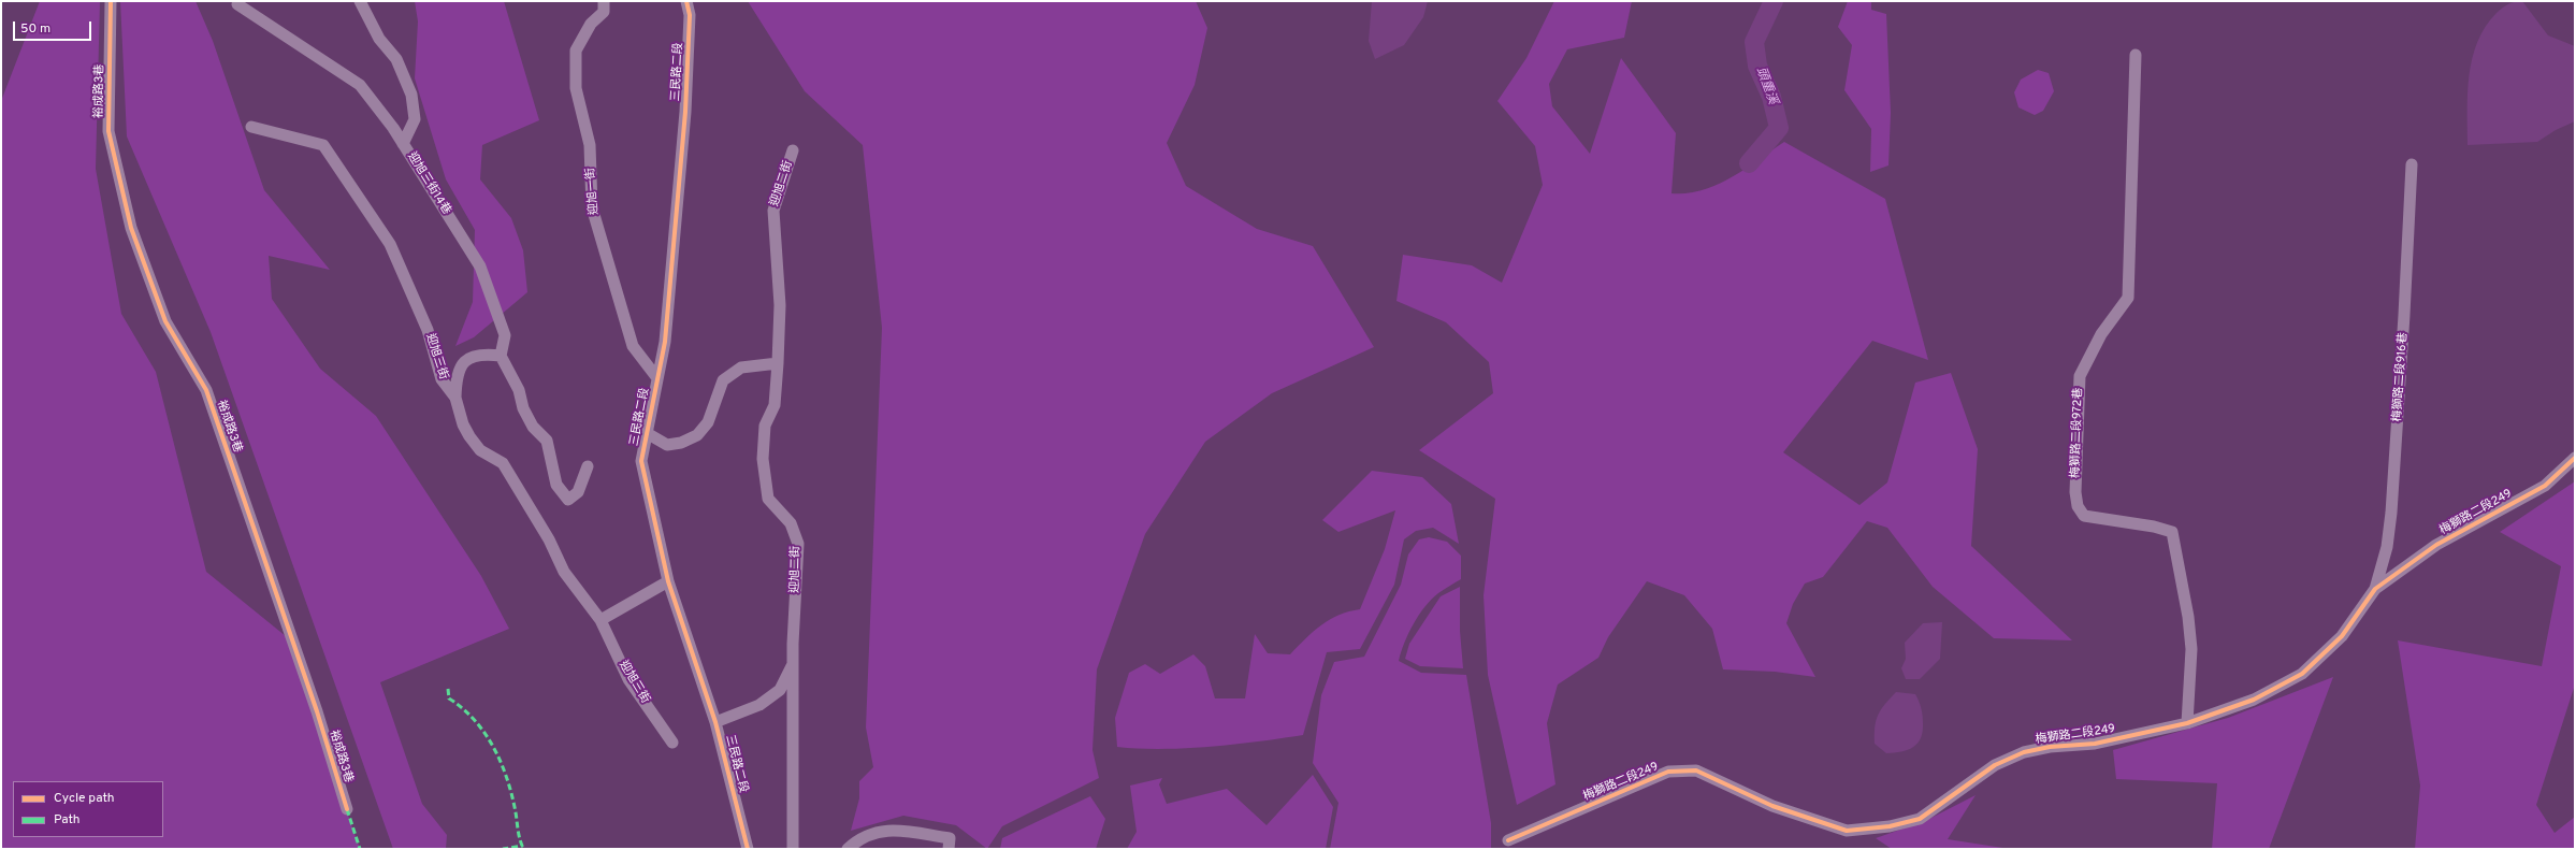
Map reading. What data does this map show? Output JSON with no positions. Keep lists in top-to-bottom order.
{
  "streets": {
    "street": [
      "三民路二段",
      "裕成路3巷",
      "迎旭三街14巷",
      "迎旭二街",
      "迎旭一街",
      "迎旭三街",
      "梅獅路二段916巷",
      "梅獅路二段972巷",
      "梅獅路二段249"
    ]
  },
  "crossings": [
    ["三民路二段", "迎旭一街"],
    ["梅獅路二段916巷", "梅獅路二段249"],
    ["梅獅路二段972巷", "梅獅路二段249"]
  ],
  "water": ["頭重溪"],
  "legend": ["Cycle path", "Path"],
  "scale_bar": "50 m"
}
